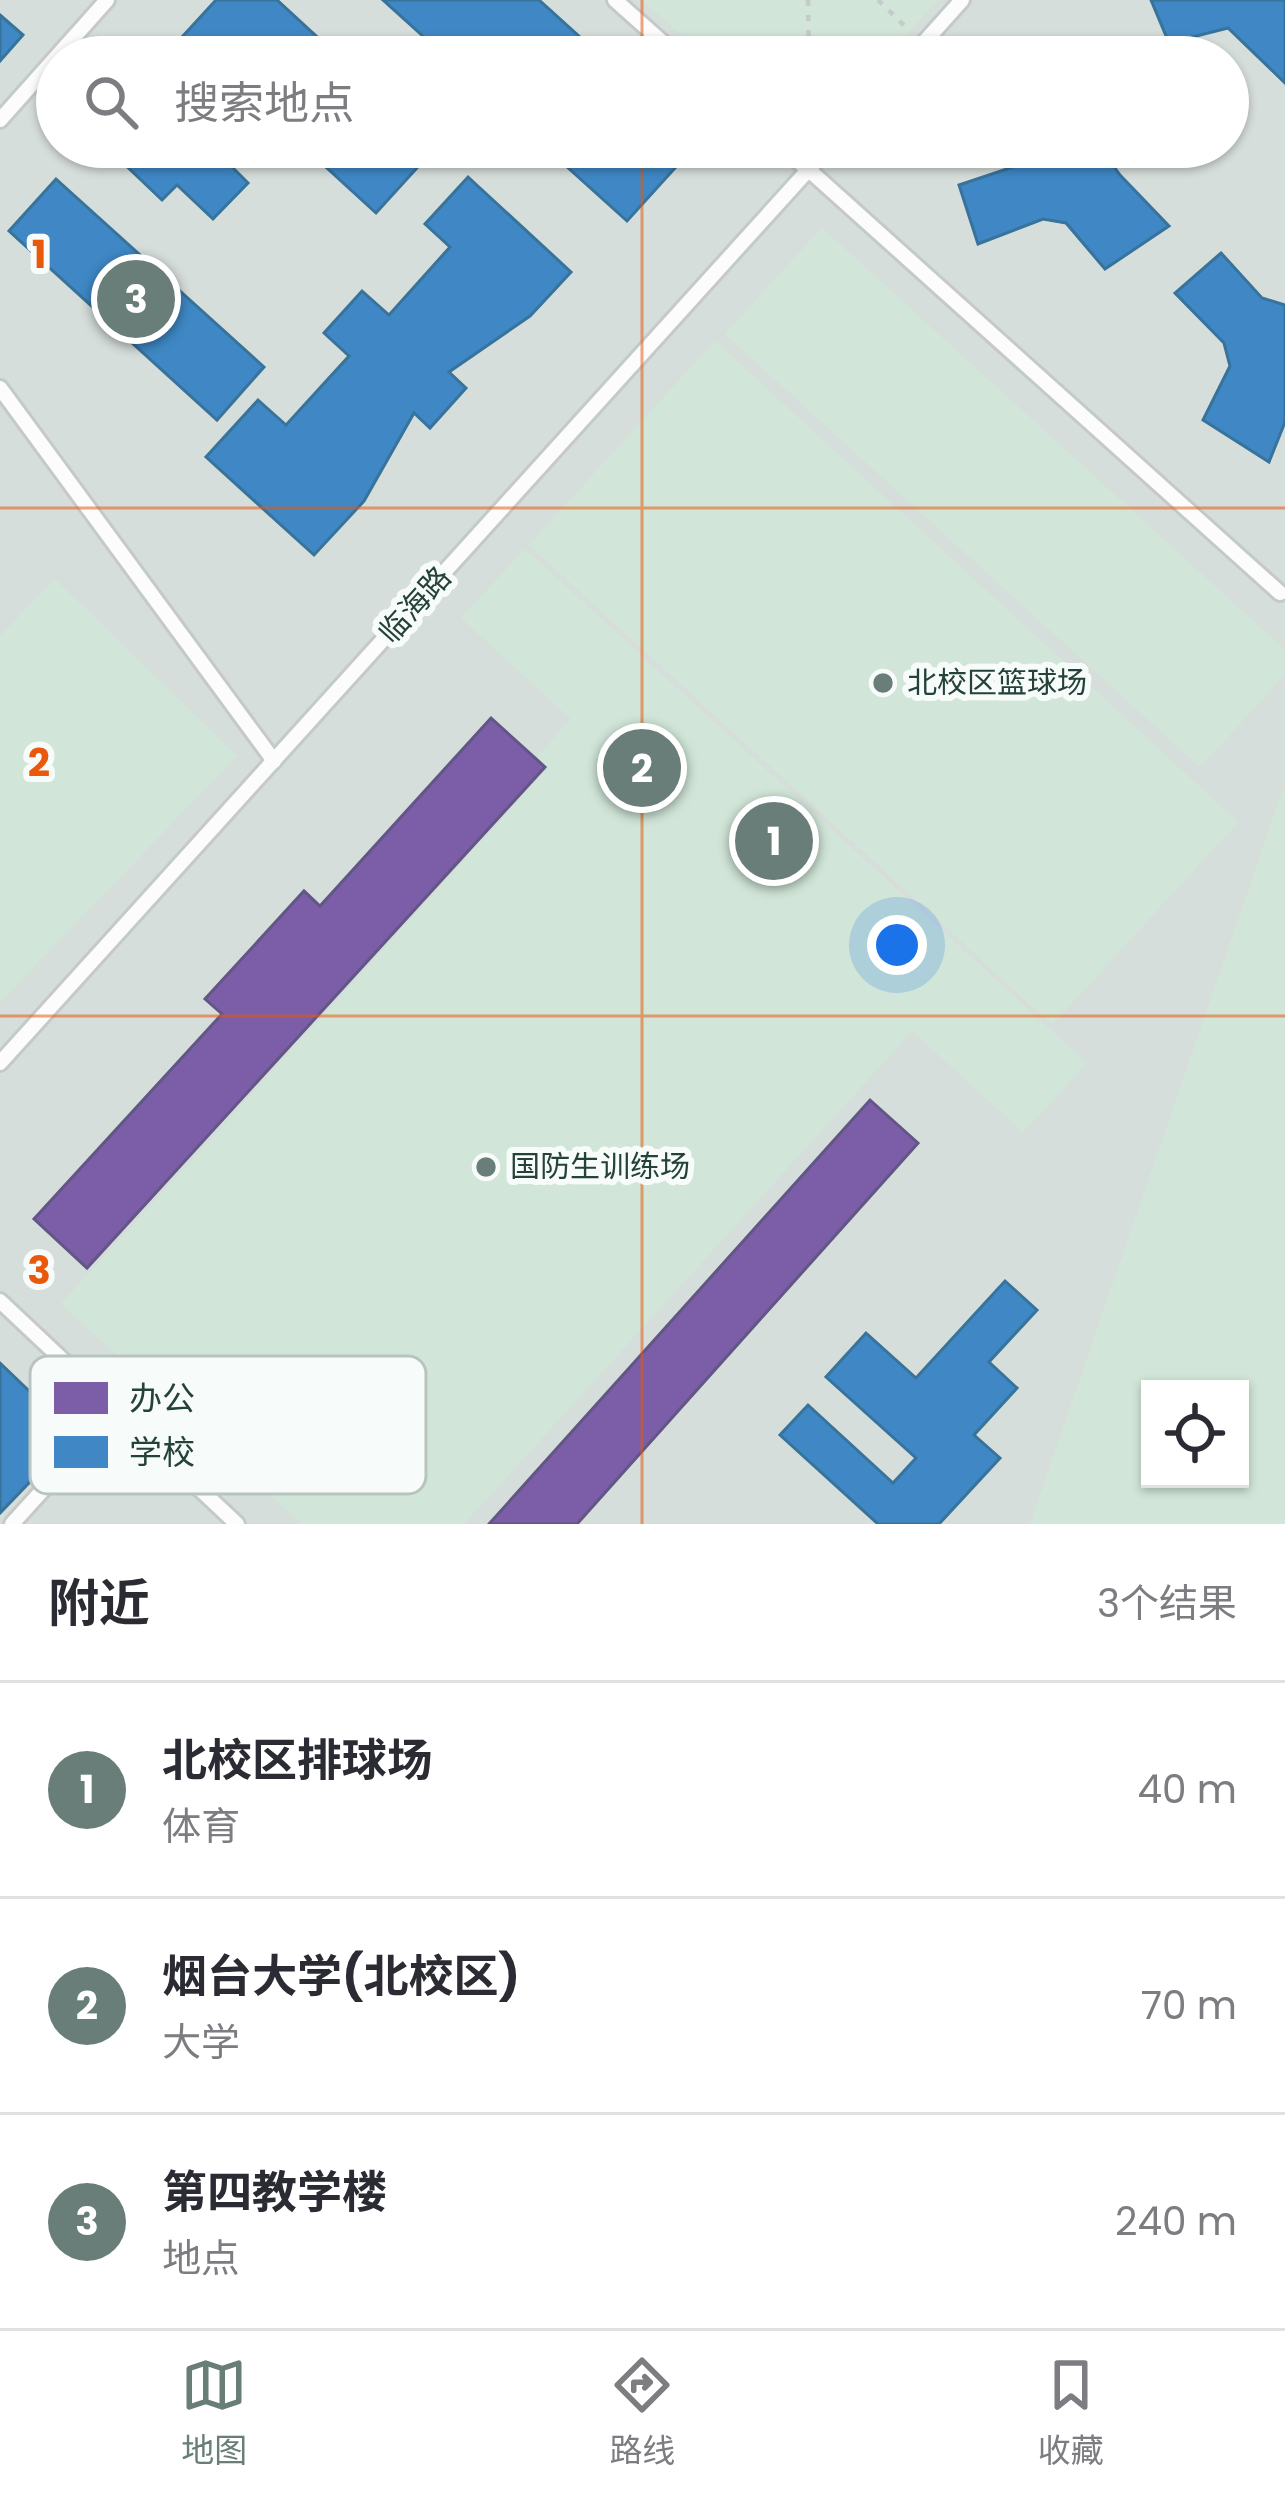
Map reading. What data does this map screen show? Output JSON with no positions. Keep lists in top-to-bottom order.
{
  "streets": {
    "lane": ["临海路"]
  },
  "places": ["北校区篮球场", "国防生训练场"],
  "legend": ["办公", "学校"],
  "page": {
    "search": "搜索地点",
    "pins": ["3", "2", "1"],
    "heading": ["附近", "3个结果"],
    "list": [
      {
        "mark": "1",
        "name": "北校区排球场",
        "note": "体育",
        "value": "40 m"
      },
      {
        "mark": "2",
        "name": "烟台大学(北校区)",
        "note": "大学",
        "value": "70 m"
      },
      {
        "mark": "3",
        "name": "第四教学楼",
        "note": "地点",
        "value": "240 m"
      }
    ],
    "nav": ["地图", "路线", "收藏"]
  },
  "grid": {
    "rows": ["1", "2", "3"]
  }
}
